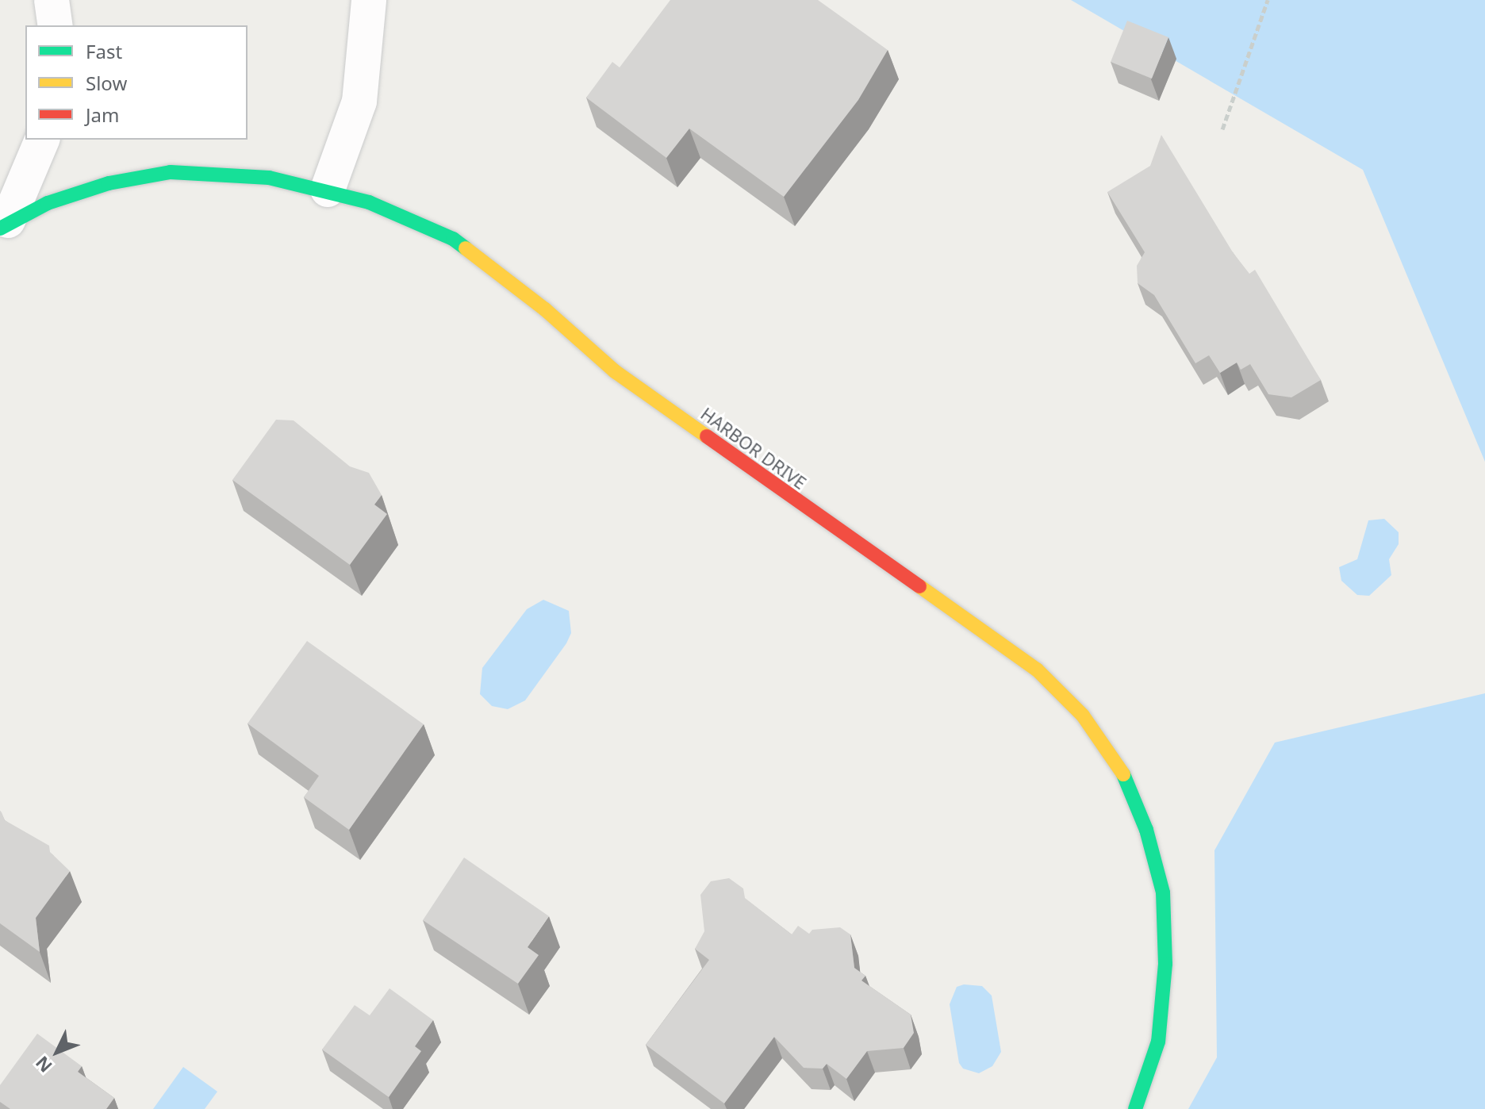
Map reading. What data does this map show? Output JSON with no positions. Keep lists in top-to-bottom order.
{
  "streets": {
    "street": ["HARBOR DRIVE"]
  },
  "legend": ["Fast", "Slow", "Jam"],
  "north": "bottom left"
}
